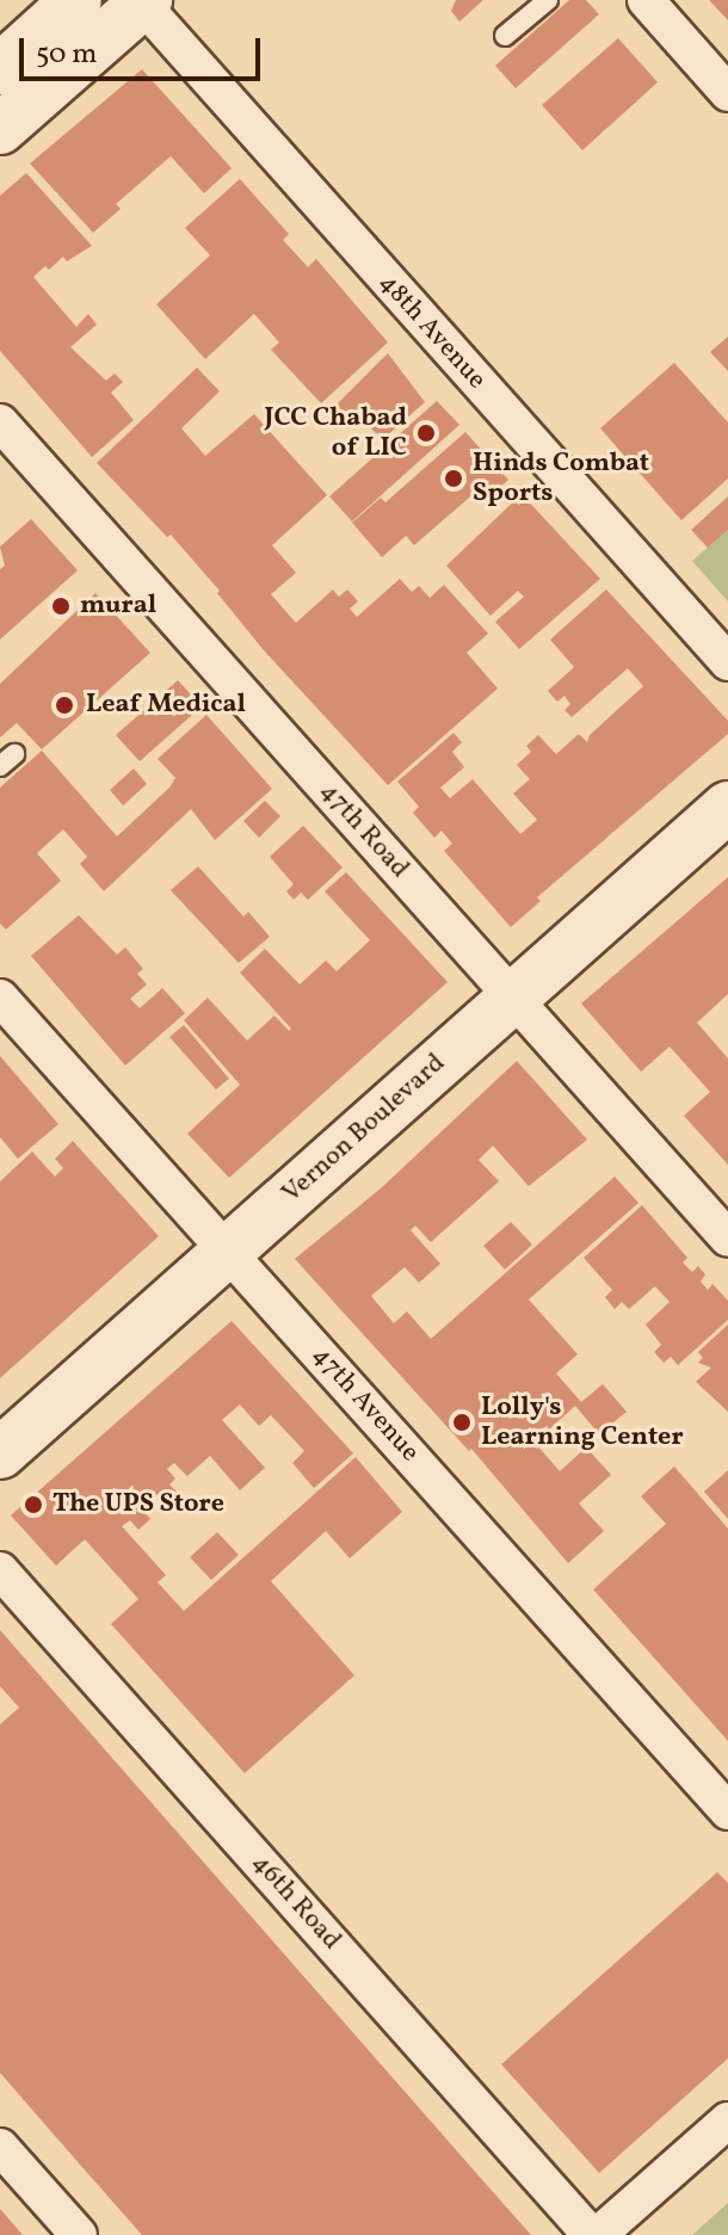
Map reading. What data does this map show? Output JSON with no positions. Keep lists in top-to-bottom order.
{
  "streets": {
    "main road": ["Vernon Boulevard"],
    "street": [
      "48th Avenue",
      "47th Road",
      "47th Avenue",
      "46th Road"
    ]
  },
  "crossings": [
    ["47th Road", "Vernon Boulevard"],
    ["Vernon Boulevard", "47th Avenue"]
  ],
  "places": [
    "JCC Chabad of LIC",
    "Hinds Combat Sports",
    "mural",
    "Leaf Medical",
    "Lolly's Learning Center",
    "The UPS Store"
  ],
  "scale_bar": "50 m"
}
